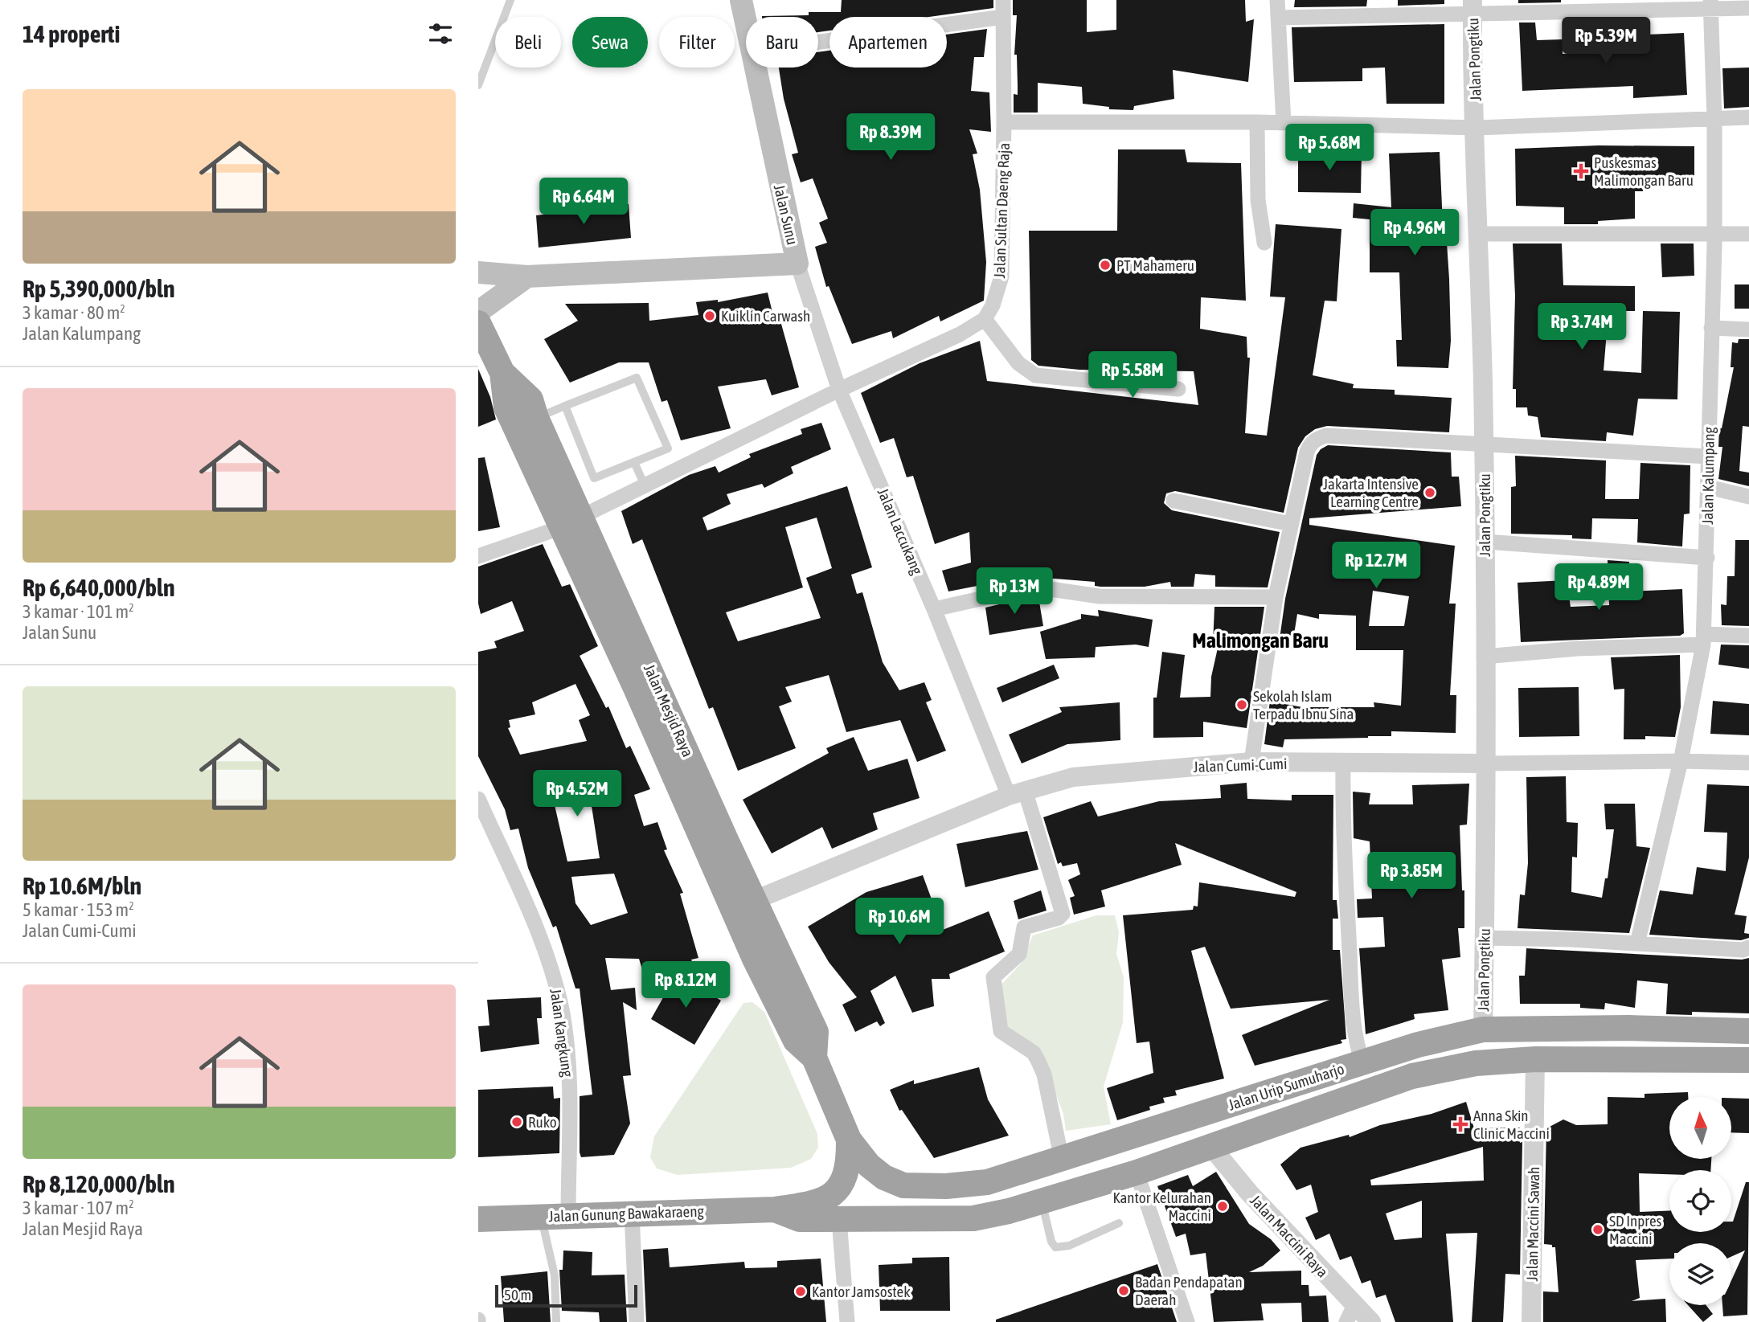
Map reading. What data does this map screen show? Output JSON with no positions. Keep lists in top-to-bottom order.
{
  "streets": {
    "highway": ["Jalan Mesjid Raya", "Jalan Urip Sumuharjo", "Jalan Gunung Bawakaraeng"],
    "main road": ["Jalan Sunu"],
    "street": [
      "Jalan Pongtiku",
      "Jalan Sultan Daeng Raja",
      "Jalan Kalumpang",
      "Jalan Laccukang",
      "Jalan Cumi-Cumi",
      "Jalan Kangkung",
      "Jalan Maccini Sawah",
      "Jalan Maccini Raya"
    ]
  },
  "crossings": [
    ["Jalan Pongtiku", "Jalan Sultan Daeng Raja"],
    ["Jalan Pongtiku", "Jalan Cumi-Cumi"],
    ["Jalan Pongtiku", "Jalan Urip Sumuharjo"],
    ["Jalan Sultan Daeng Raja", "Jalan Kalumpang"],
    ["Jalan Sunu", "Jalan Laccukang"],
    ["Jalan Kalumpang", "Jalan Cumi-Cumi"],
    ["Jalan Laccukang", "Jalan Cumi-Cumi"],
    ["Jalan Laccukang", "Jalan Urip Sumuharjo"],
    ["Jalan Mesjid Raya", "Jalan Cumi-Cumi"],
    ["Jalan Mesjid Raya", "Jalan Urip Sumuharjo"],
    ["Jalan Mesjid Raya", "Jalan Gunung Bawakaraeng"],
    ["Jalan Kangkung", "Jalan Gunung Bawakaraeng"],
    ["Jalan Urip Sumuharjo", "Jalan Gunung Bawakaraeng"],
    ["Jalan Urip Sumuharjo", "Jalan Maccini Sawah"],
    ["Jalan Urip Sumuharjo", "Jalan Maccini Raya"]
  ],
  "districts": ["Malimongan Baru"],
  "places": {
    "health": ["Puskesmas Malimongan Baru", "Anna Skin Clinic Maccini"],
    "other": [
      "PT Mahameru",
      "Kuiklin Carwash",
      "Jakarta Intensive Learning Centre",
      "Sekolah Islam Terpadu Ibnu Sina",
      "Ruko",
      "Kantor Kelurahan Maccini",
      "SD Inpres Maccini",
      "Badan Pendapatan Daerah",
      "Kantor Jamsostek"
    ]
  },
  "scale_bar": "50 m",
  "north": "top",
  "page": {
    "heading": "14 properti",
    "price": [
      "Rp 5.39M",
      "Rp 8.39M",
      "Rp 5.68M",
      "Rp 6.64M",
      "Rp 4.96M",
      "Rp 3.74M",
      "Rp 5.58M",
      "Rp 12.7M",
      "Rp 4.89M",
      "Rp 13M",
      "Rp 4.52M",
      "Rp 3.85M",
      "Rp 10.6M",
      "Rp 8.12M"
    ],
    "chip": [
      "Beli",
      "Sewa",
      "Filter",
      "Baru",
      "Apartemen"
    ],
    "list": [
      {
        "name": "Rp 5,390,000/bln",
        "note": "3 kamar · 80 m² · Jalan Kalumpang"
      },
      {
        "name": "Rp 6,640,000/bln",
        "note": "3 kamar · 101 m² · Jalan Sunu"
      },
      {
        "name": "Rp 10.6M/bln",
        "note": "5 kamar · 153 m² · Jalan Cumi-Cumi"
      },
      {
        "name": "Rp 8,120,000/bln",
        "note": "3 kamar · 107 m² · Jalan Mesjid Raya"
      }
    ],
    "scale": "50 m"
  }
}
